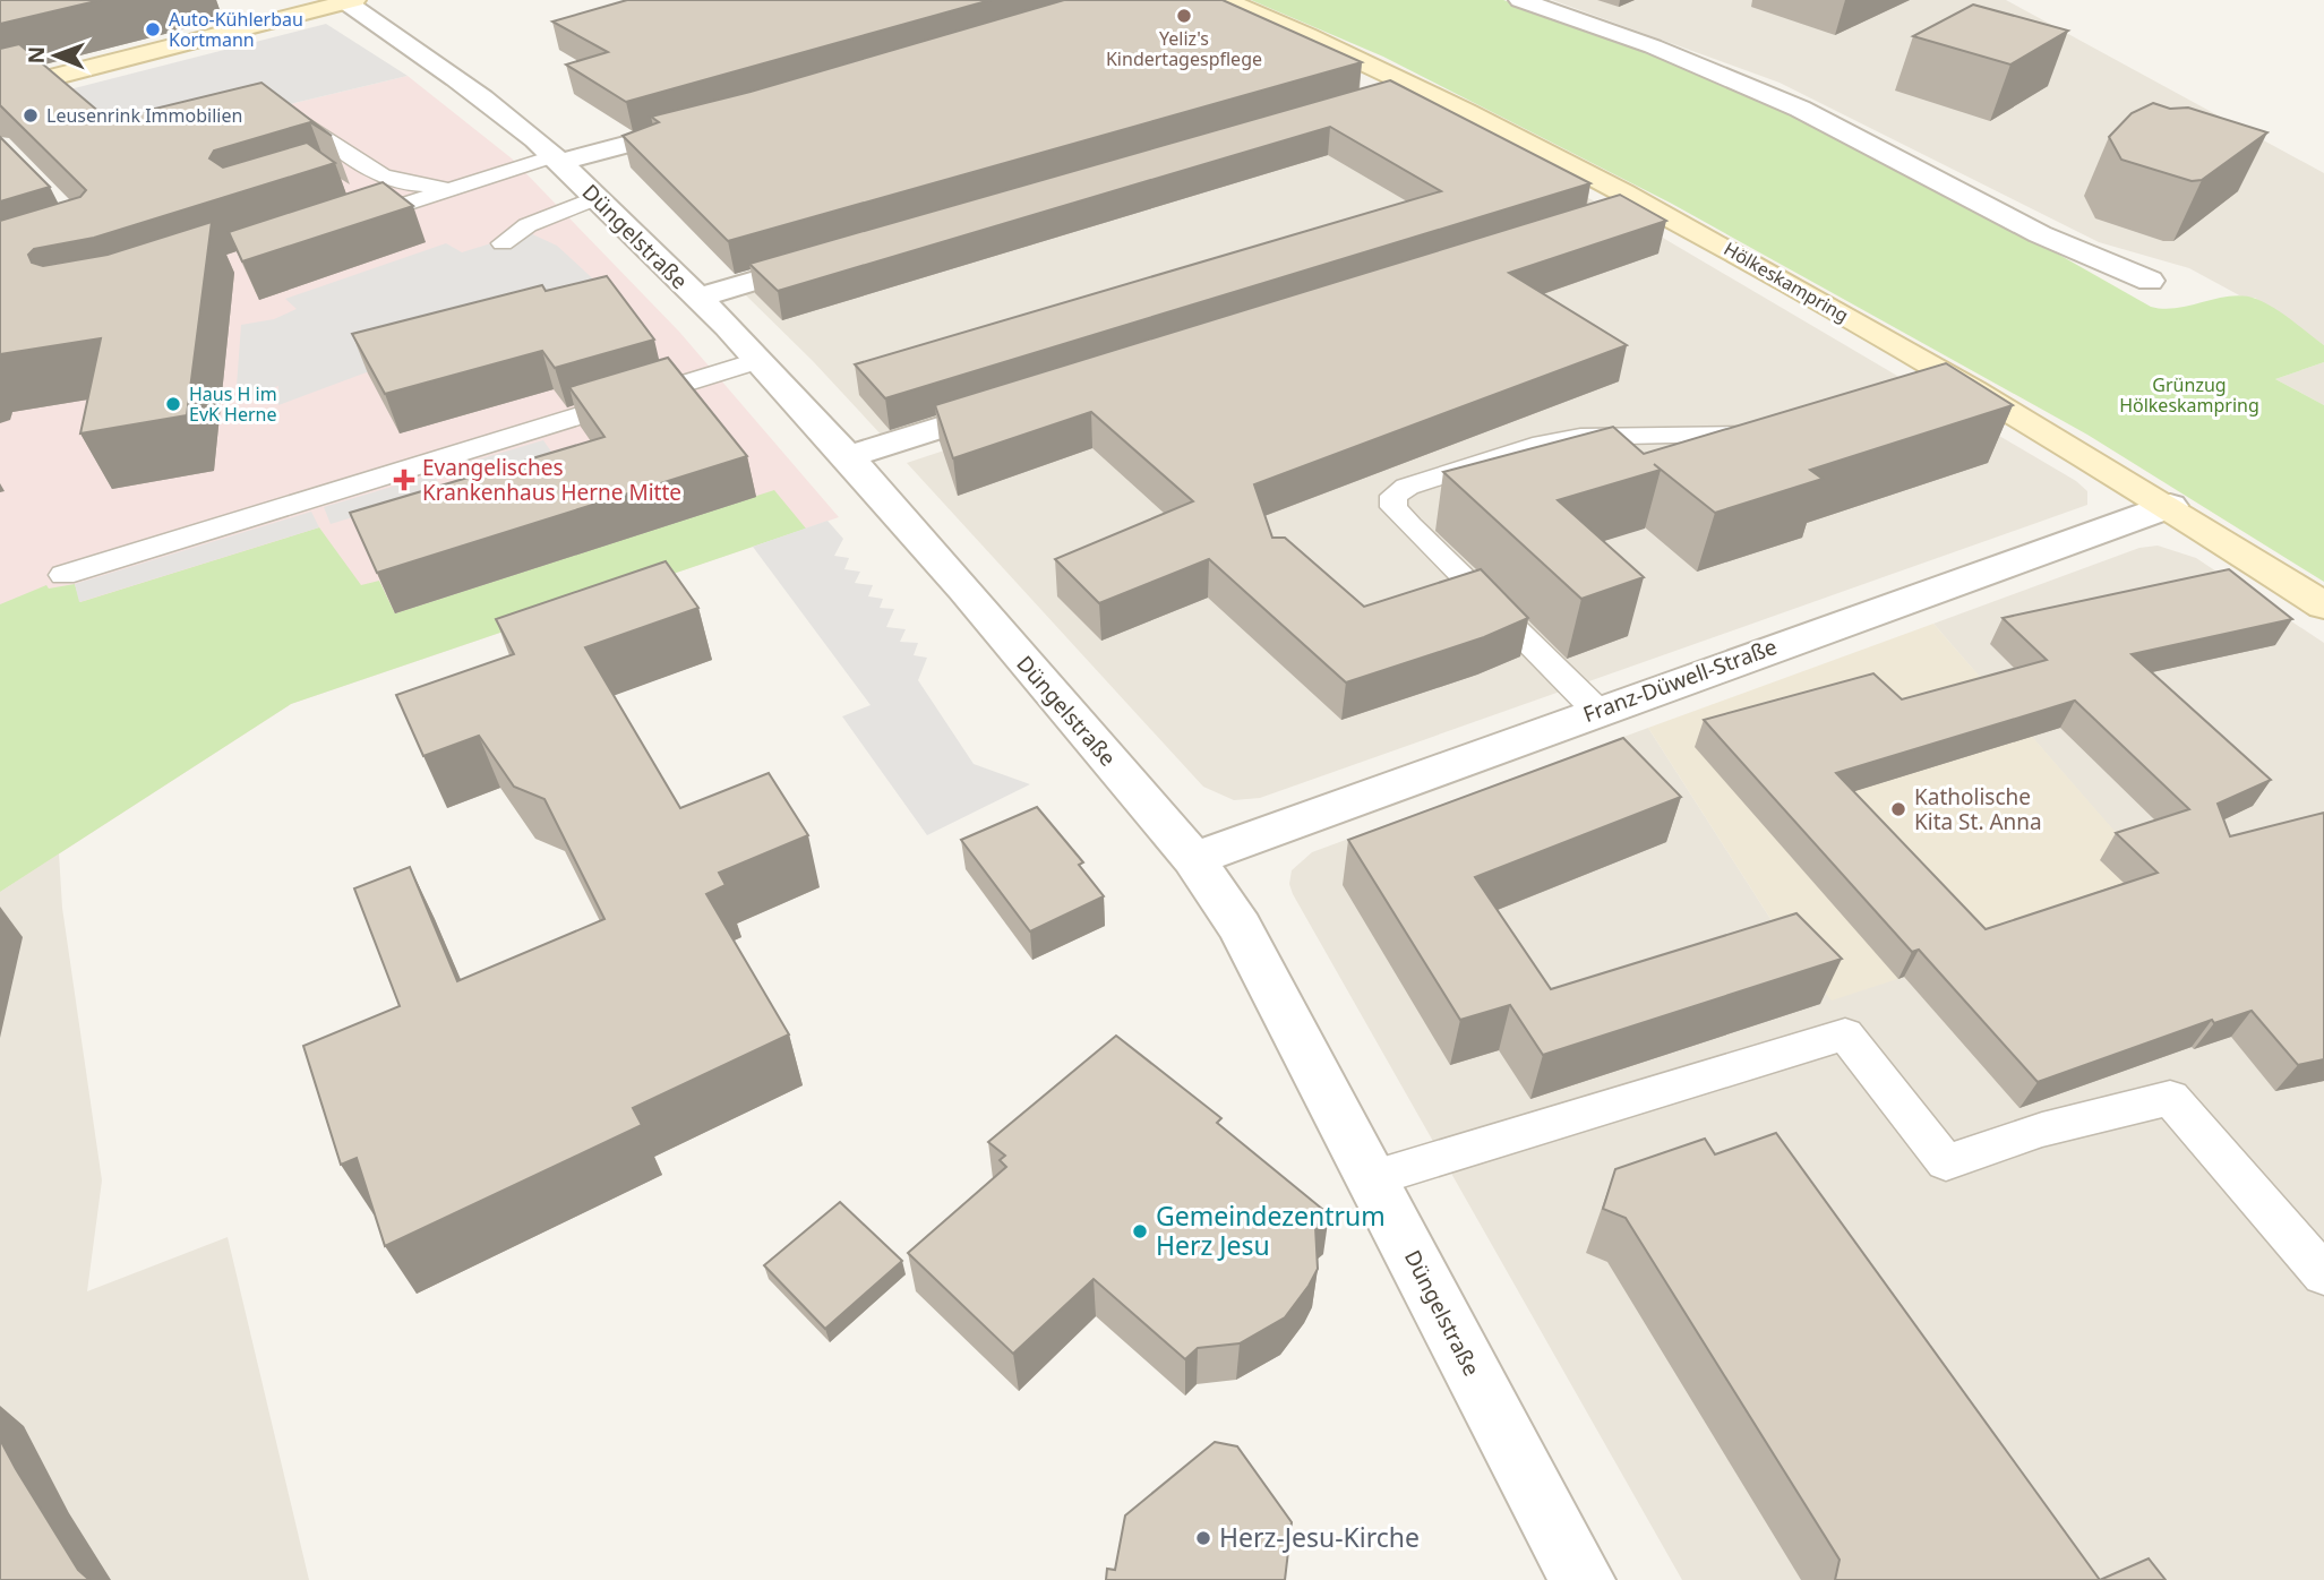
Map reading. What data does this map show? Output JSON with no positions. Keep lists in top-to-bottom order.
{
  "streets": {
    "street": ["Düngelstraße", "Hölkeskampring", "Franz-Düwell-Straße"]
  },
  "crossings": [
    ["Düngelstraße", "Franz-Düwell-Straße"],
    ["Hölkeskampring", "Franz-Düwell-Straße"]
  ],
  "parks": ["Grünzug Hölkeskampring"],
  "places": {
    "other": [
      "Yeliz's Kindertagespflege",
      "Auto-Kühlerbau Kortmann",
      "Leusenrink Immobilien",
      "Haus H im EvK Herne",
      "Katholische Kita St. Anna",
      "Gemeindezentrum Herz Jesu",
      "Herz-Jesu-Kirche"
    ],
    "health": ["Evangelisches Krankenhaus Herne Mitte"]
  },
  "north": "left"
}
